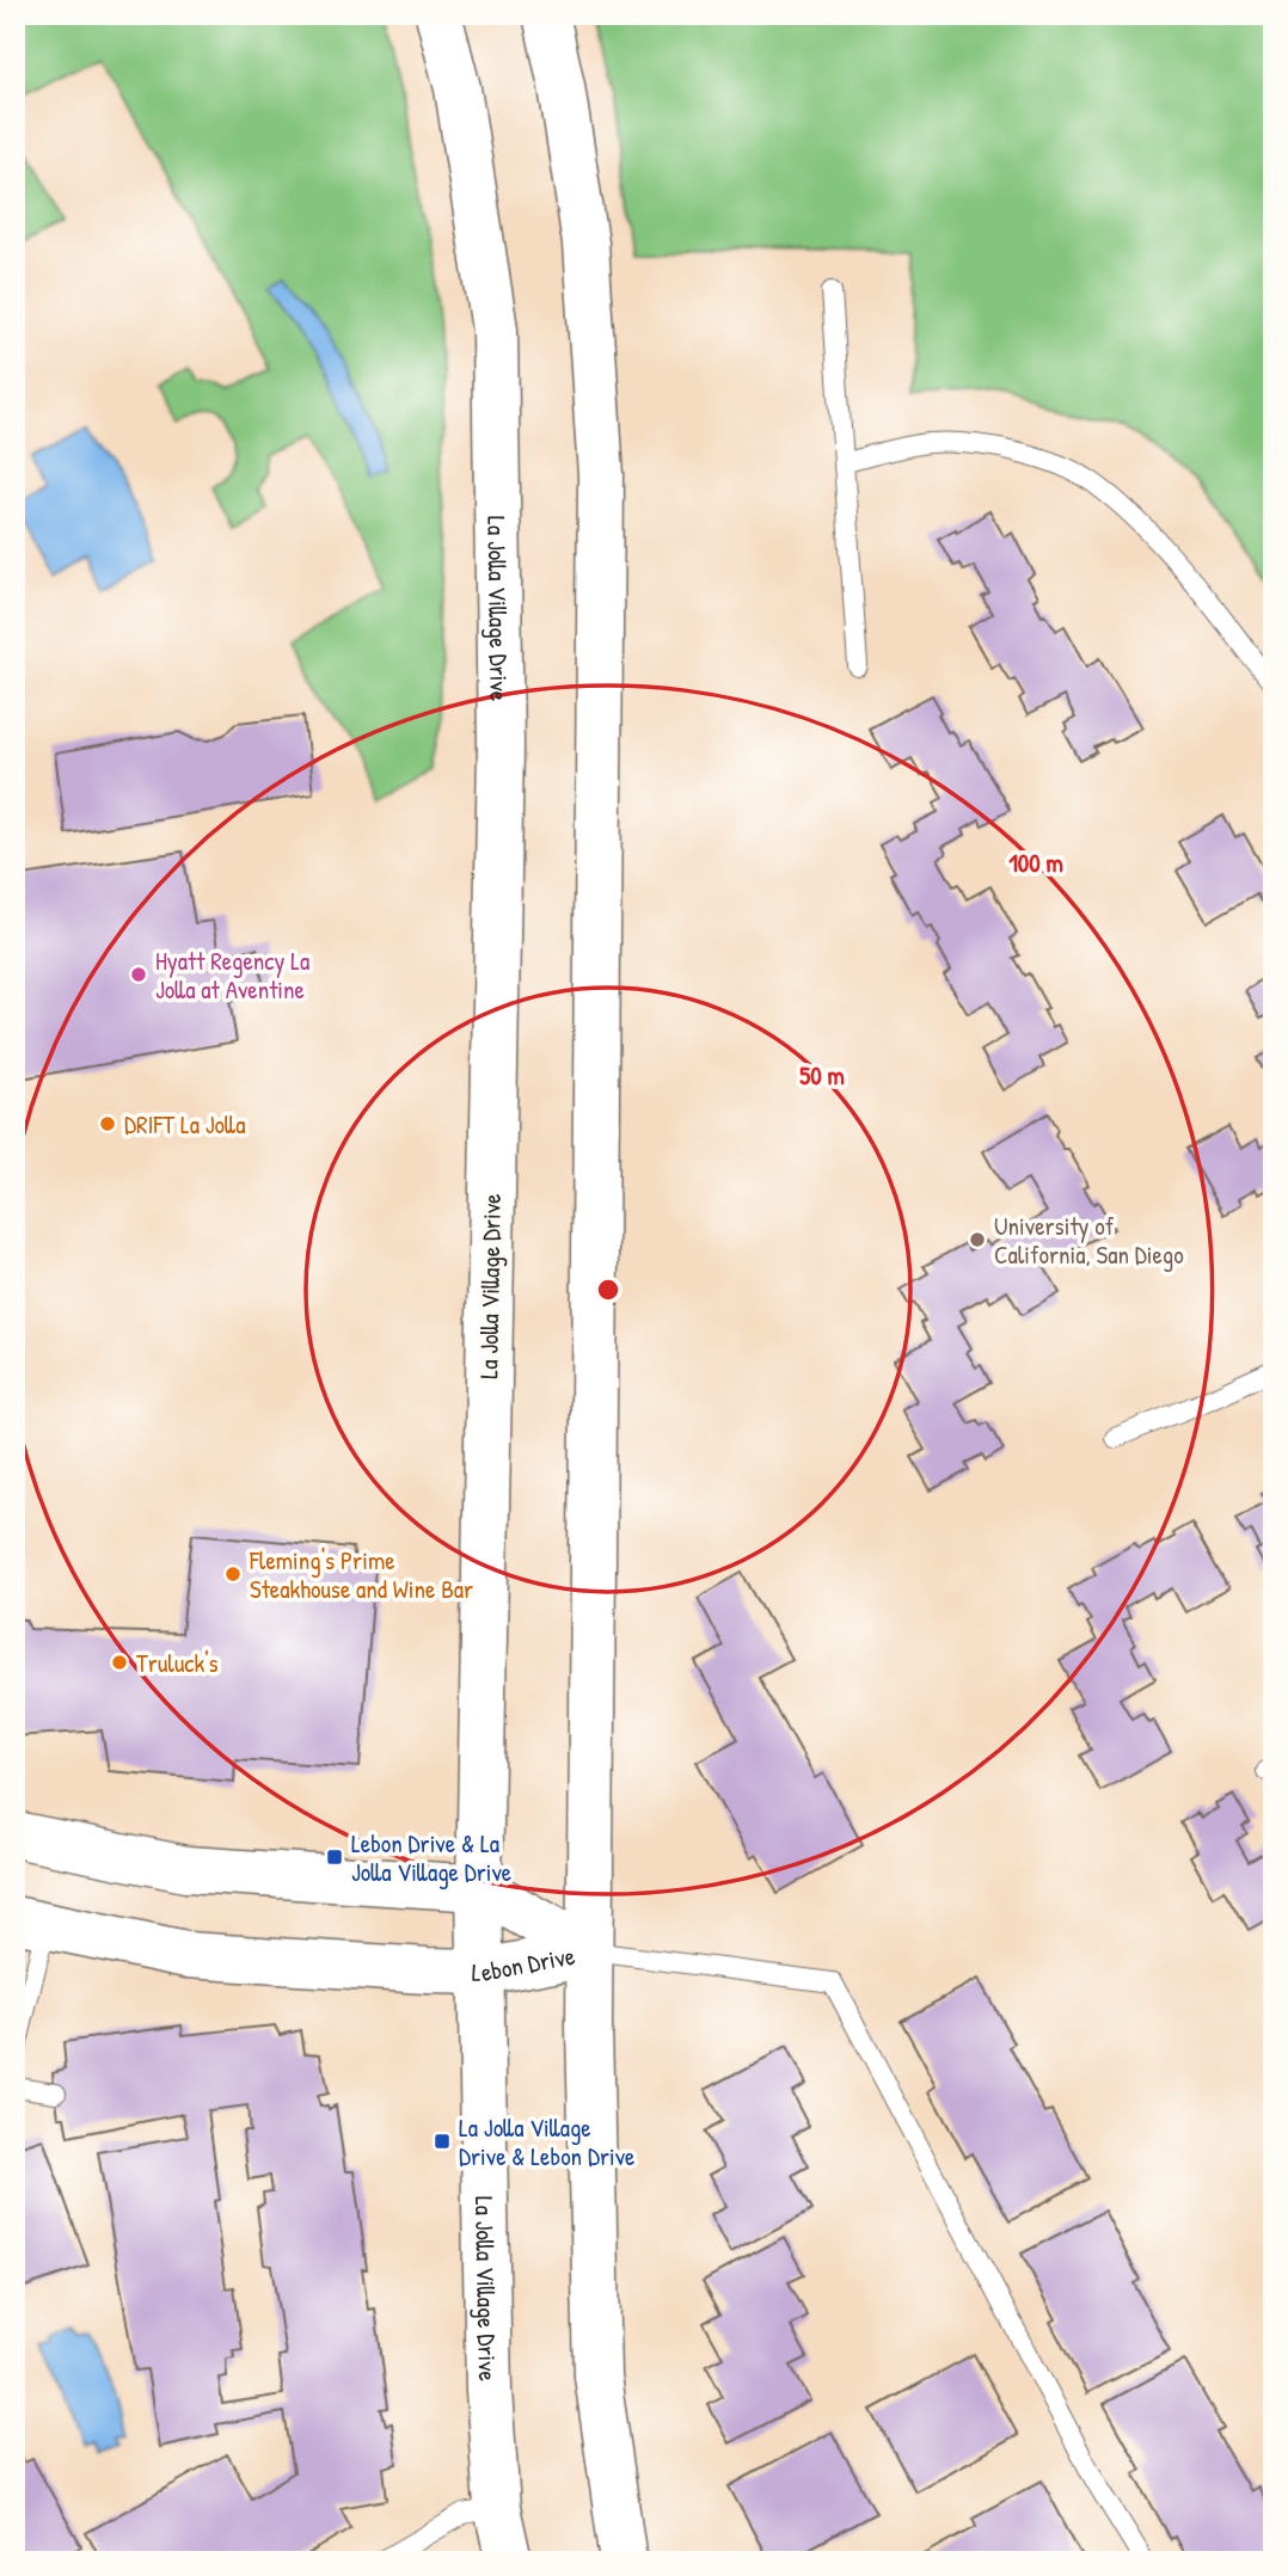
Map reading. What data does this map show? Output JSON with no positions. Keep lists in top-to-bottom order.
{
  "streets": {
    "main road": ["La Jolla Village Drive", "Lebon Drive"]
  },
  "crossings": [
    ["La Jolla Village Drive", "Lebon Drive"]
  ],
  "places": {
    "other": [
      "Hyatt Regency La Jolla at Aventine",
      "DRIFT La Jolla",
      "University of California, San Diego",
      "Fleming's Prime Steakhouse and Wine Bar",
      "Truluck's"
    ],
    "transit": ["Lebon Drive & La Jolla Village Drive", "La Jolla Village Drive & Lebon Drive"]
  },
  "rings": ["100 m", "50 m"]
}
